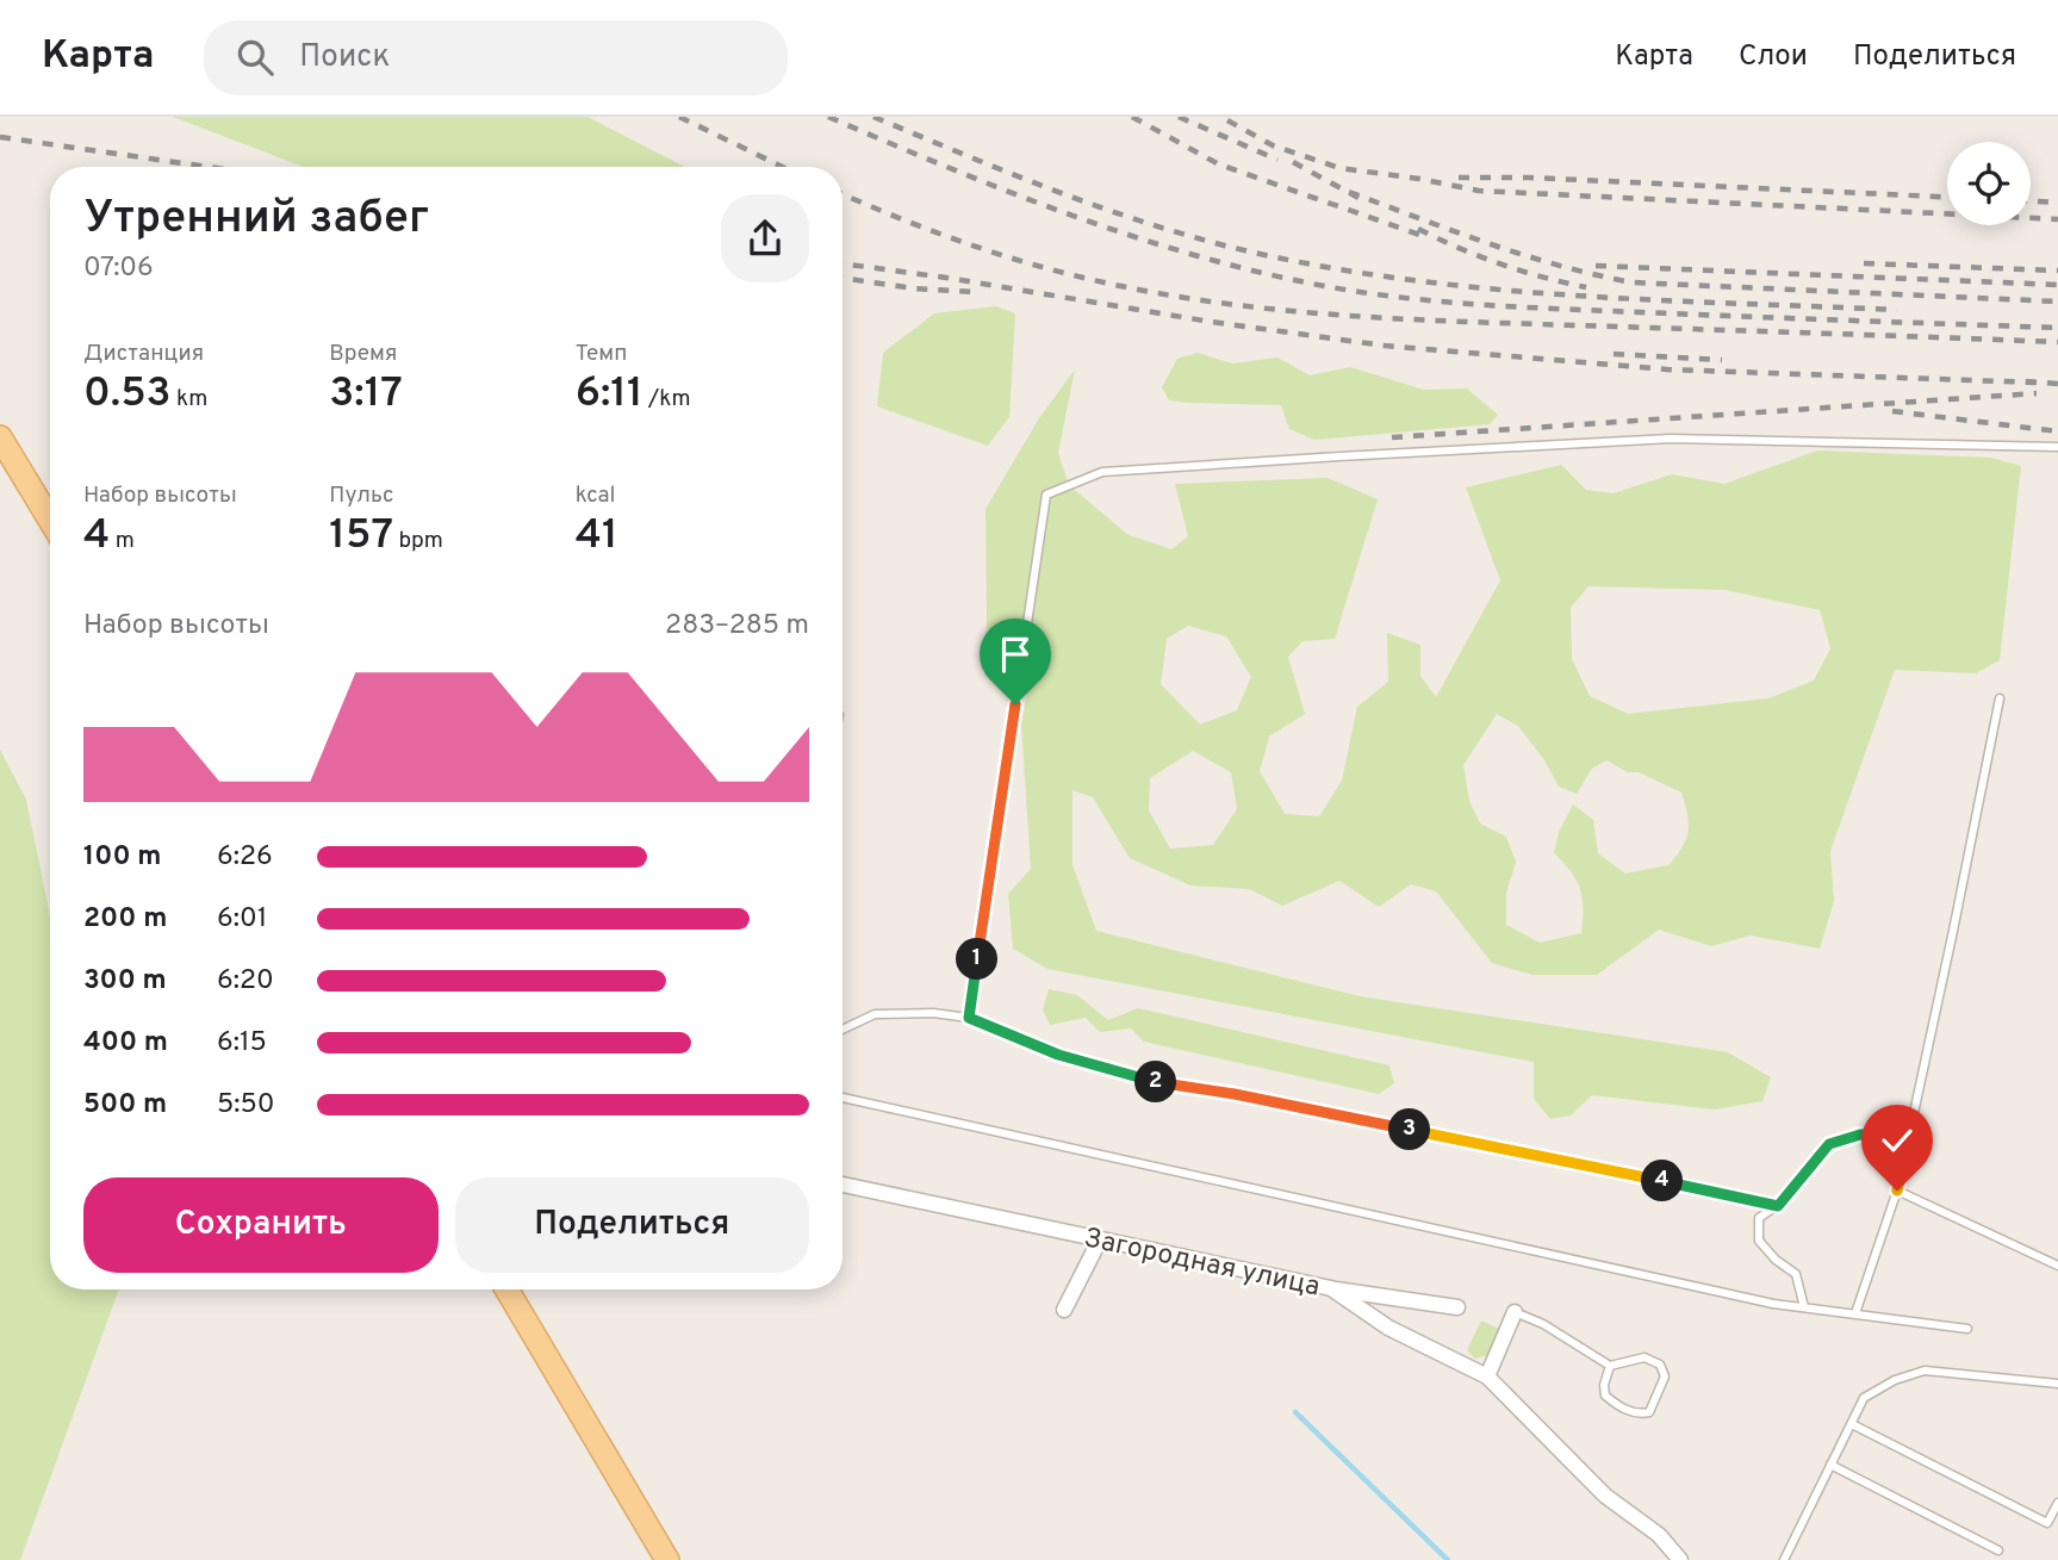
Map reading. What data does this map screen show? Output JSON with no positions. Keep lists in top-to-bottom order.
{
  "streets": {
    "street": ["Загородная улица"]
  },
  "page": {
    "header": "Карта",
    "search": "Поиск",
    "nav": ["Карта", "Слои", "Поделиться"],
    "heading": ["Утренний забег", "07:06"],
    "stats": [
      ["Дистанция", "0.53 km"],
      ["Время", "3:17"],
      ["Темп", "6:11 /km"],
      ["Набор высоты", "4 m"],
      ["Пульс", "157 bpm"],
      ["kcal", "41"]
    ],
    "chart": ["Набор высоты", "283–285 m"],
    "list": [
      {
        "name": "100 m",
        "note": "6:26"
      },
      {
        "name": "200 m",
        "note": "6:01"
      },
      {
        "name": "300 m",
        "note": "6:20"
      },
      {
        "name": "400 m",
        "note": "6:15"
      },
      {
        "name": "500 m",
        "note": "5:50"
      }
    ],
    "pins": [
      "1",
      "2",
      "3",
      "4"
    ],
    "buttons": ["Сохранить", "Поделиться"]
  }
}
